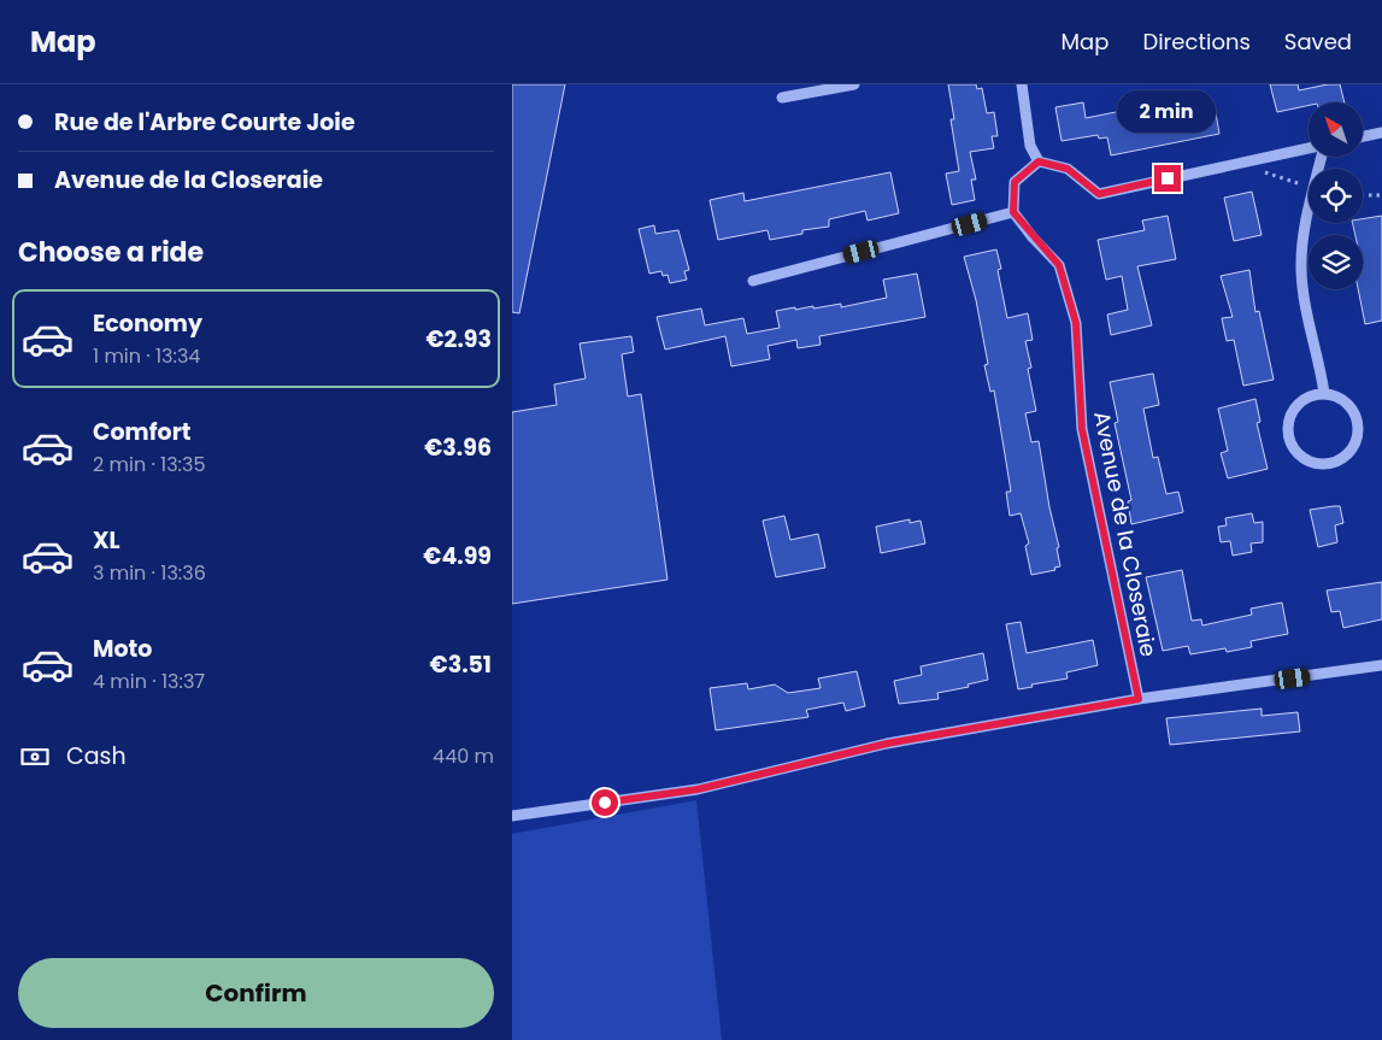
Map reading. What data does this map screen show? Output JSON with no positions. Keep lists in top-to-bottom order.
{
  "streets": {
    "street": ["Avenue de la Closeraie"]
  },
  "north": "top left",
  "page": {
    "header": "Map",
    "nav": ["Map", "Directions", "Saved"],
    "banner": ["Rue de l'Arbre Courte Joie", "Avenue de la Closeraie"],
    "bubble": "2 min",
    "heading": "Choose a ride",
    "list": [
      {
        "name": "Economy",
        "note": "1 min · 13:34",
        "value": "€2.93"
      },
      {
        "name": "Comfort",
        "note": "2 min · 13:35",
        "value": "€3.96"
      },
      {
        "name": "XL",
        "note": "3 min · 13:36",
        "value": "€4.99"
      },
      {
        "name": "Moto",
        "note": "4 min · 13:37",
        "value": "€3.51"
      }
    ],
    "pay": ["Cash", "440 m"],
    "buttons": "Confirm"
  }
}
